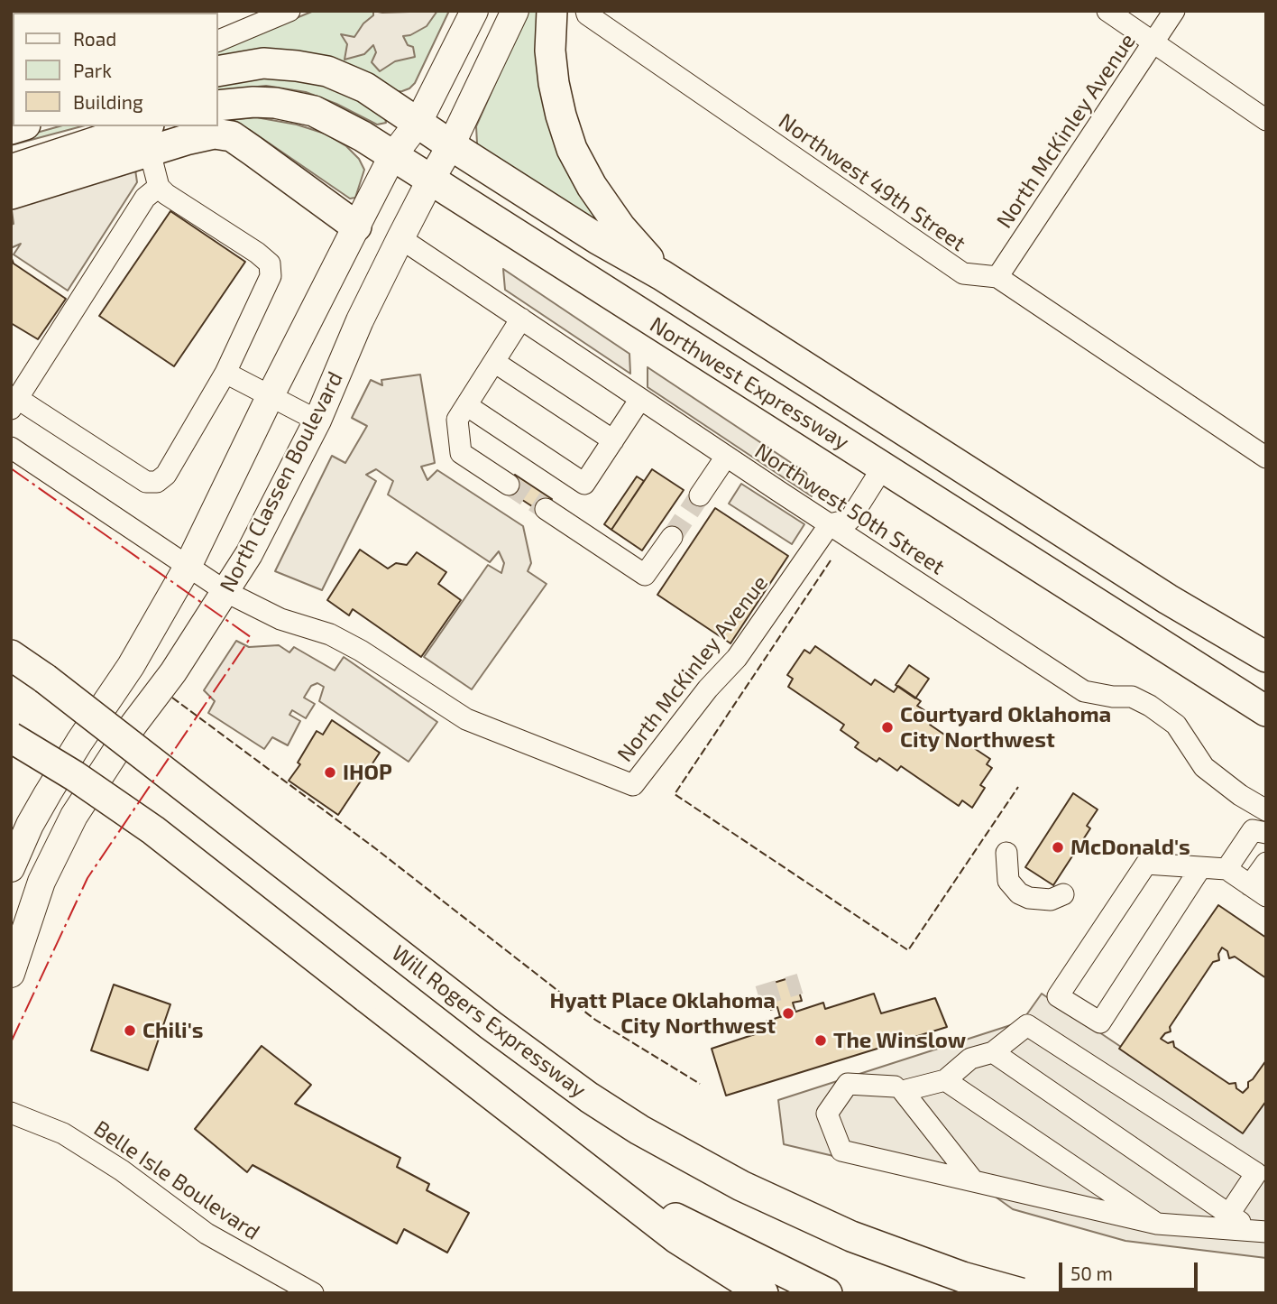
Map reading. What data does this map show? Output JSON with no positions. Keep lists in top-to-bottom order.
{
  "streets": {
    "highway": ["Northwest Expressway", "Will Rogers Expressway"],
    "main road": ["North Classen Boulevard"],
    "street": [
      "North McKinley Avenue",
      "Northwest 49th Street",
      "Northwest 50th Street",
      "Belle Isle Boulevard"
    ]
  },
  "crossings": [
    ["North McKinley Avenue", "Northwest 49th Street"],
    ["North McKinley Avenue", "Northwest Expressway"],
    ["North McKinley Avenue", "North Classen Boulevard"],
    ["North McKinley Avenue", "Northwest 50th Street"],
    ["Northwest Expressway", "North Classen Boulevard"],
    ["North Classen Boulevard", "Northwest 50th Street"]
  ],
  "places": [
    "Courtyard Oklahoma City Northwest",
    "IHOP",
    "McDonald's",
    "Hyatt Place Oklahoma City Northwest",
    "Chili's",
    "The Winslow"
  ],
  "legend": ["Road", "Park", "Building"],
  "scale_bar": "50 m"
}
